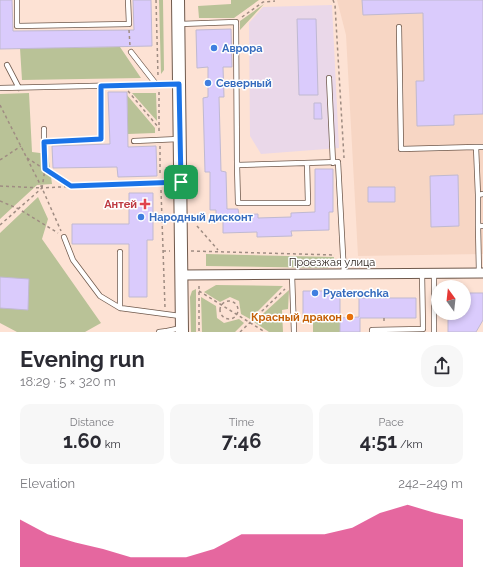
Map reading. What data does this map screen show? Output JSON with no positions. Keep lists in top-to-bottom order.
{
  "streets": {
    "street": ["Проезжая улица"]
  },
  "places": {
    "other": [
      "Аврора",
      "Северный",
      "Народный дисконт",
      "Pyaterochka",
      "Красный дракон"
    ],
    "health": ["Антей"]
  },
  "north": "top",
  "page": {
    "heading": ["Evening run", "18:29 · 5 × 320 m"],
    "stats": [
      ["Distance", "1.60 km"],
      ["Time", "7:46"],
      ["Pace", "4:51 /km"]
    ],
    "chart": ["Elevation", "242–249 m"]
  }
}
